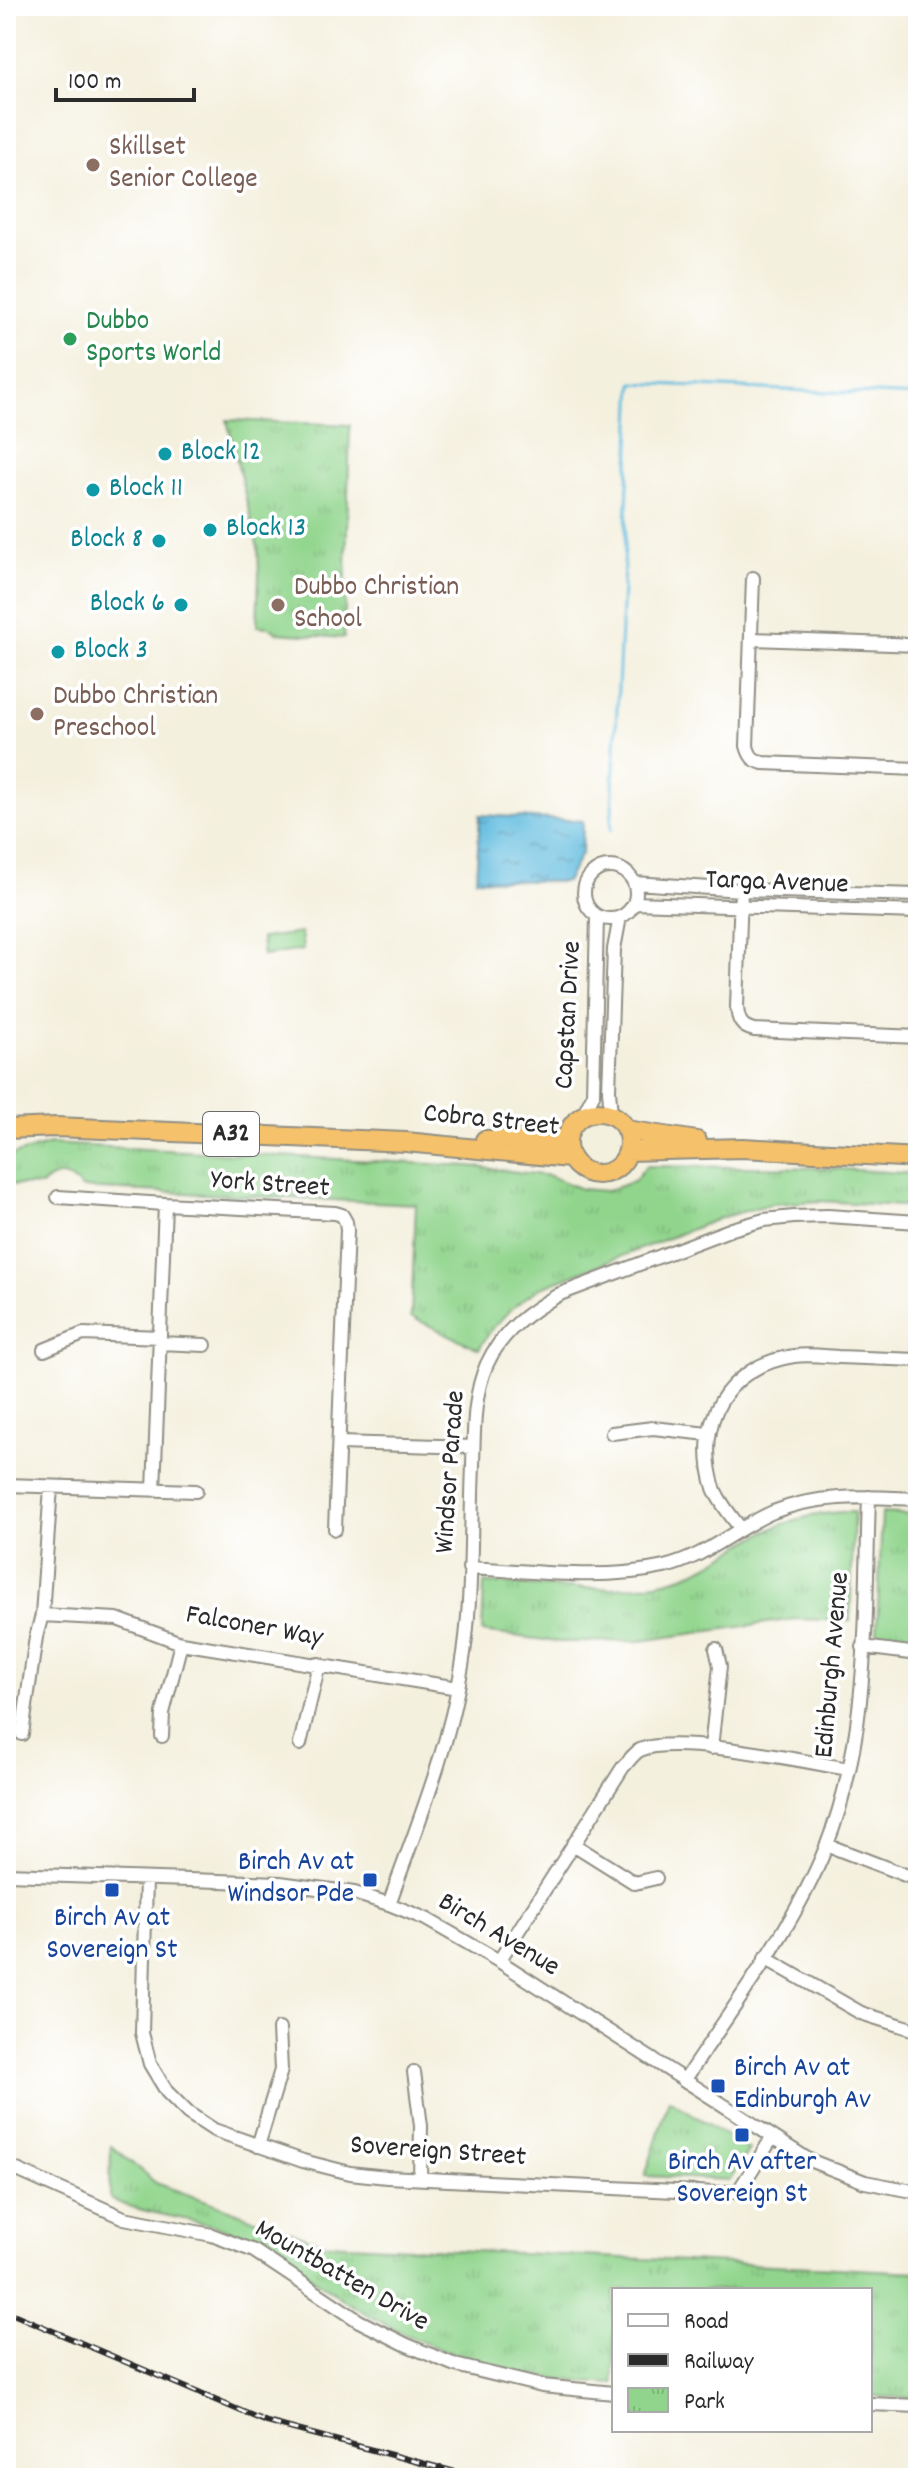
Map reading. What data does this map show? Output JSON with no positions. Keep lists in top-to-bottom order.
{
  "streets": {
    "highway": ["Cobra Street", "A32"],
    "street": [
      "Targa Avenue",
      "Capstan Drive",
      "York Street",
      "Windsor Parade",
      "Falconer Way",
      "Edinburgh Avenue",
      "Birch Avenue",
      "Sovereign Street",
      "Mountbatten Drive"
    ]
  },
  "crossings": [
    ["Targa Avenue", "Capstan Drive"],
    ["Capstan Drive", "Cobra Street"],
    ["Capstan Drive", "A32"],
    ["Cobra Street", "A32"],
    ["Windsor Parade", "Falconer Way"],
    ["Windsor Parade", "Birch Avenue"],
    ["Edinburgh Avenue", "Birch Avenue"],
    ["Birch Avenue", "Sovereign Street"]
  ],
  "places": {
    "other": [
      "Skillset Senior College",
      "Dubbo Sports World",
      "Block 12",
      "Block 11",
      "Block 13",
      "Block 8",
      "Block 6",
      "Dubbo Christian School",
      "Block 3",
      "Dubbo Christian Preschool"
    ],
    "transit": [
      "Birch Av at Windsor Pde",
      "Birch Av at Sovereign St",
      "Birch Av at Edinburgh Av",
      "Birch Av after Sovereign St"
    ]
  },
  "legend": ["Road", "Railway", "Park"],
  "scale_bar": "100 m"
}
